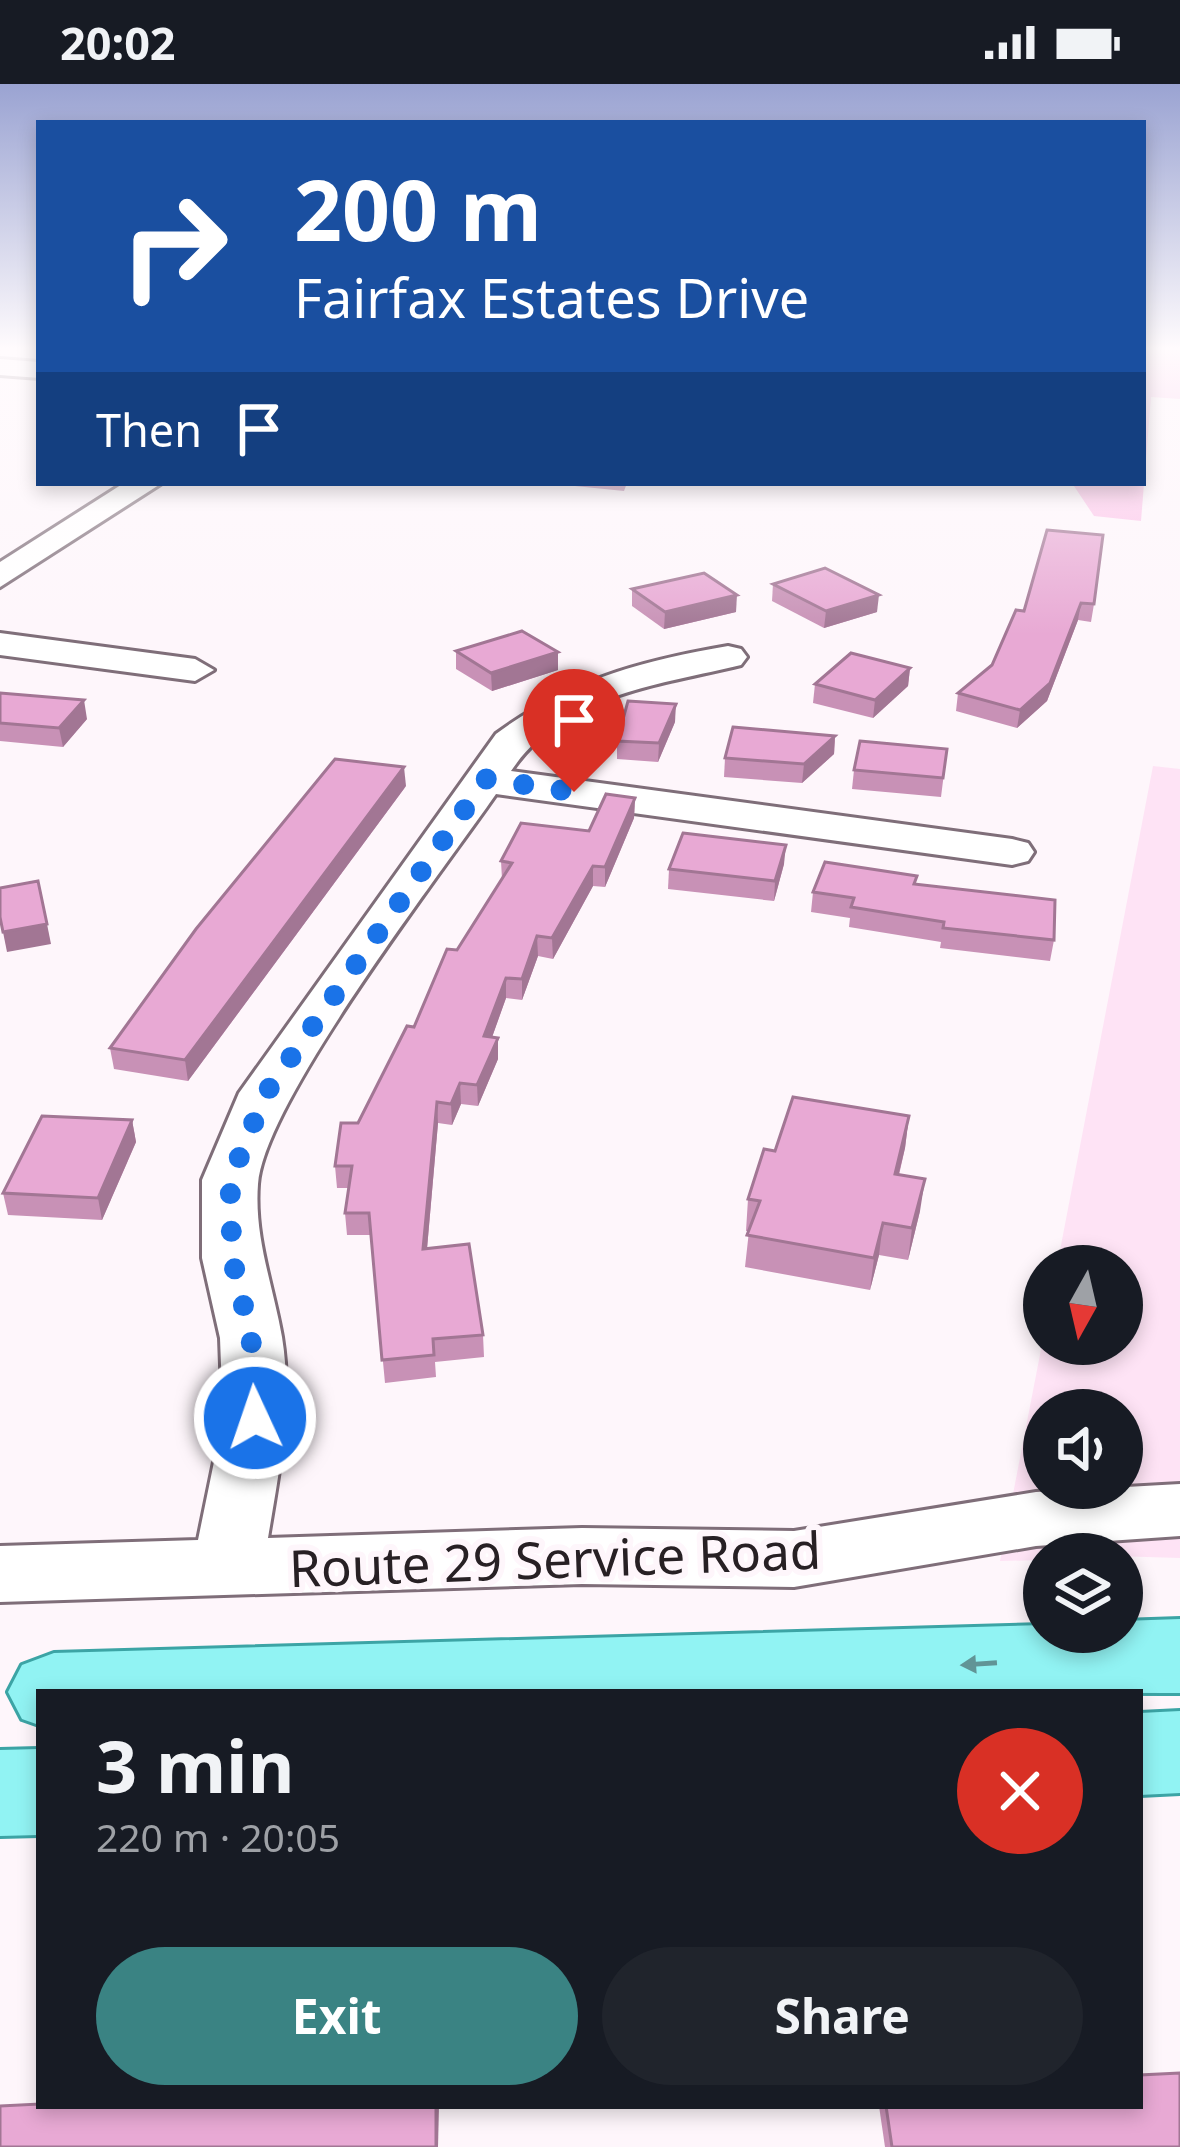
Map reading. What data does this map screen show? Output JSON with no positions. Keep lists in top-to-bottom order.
{
  "streets": {
    "street": ["Route 29 Service Road"]
  },
  "north": "bottom",
  "page": {
    "status": "20:02",
    "turn": ["200 m", "Fairfax Estates Drive"],
    "then": "Then",
    "heading": ["3 min", "220 m · 20:05"],
    "buttons": ["Exit", "Share"]
  }
}
